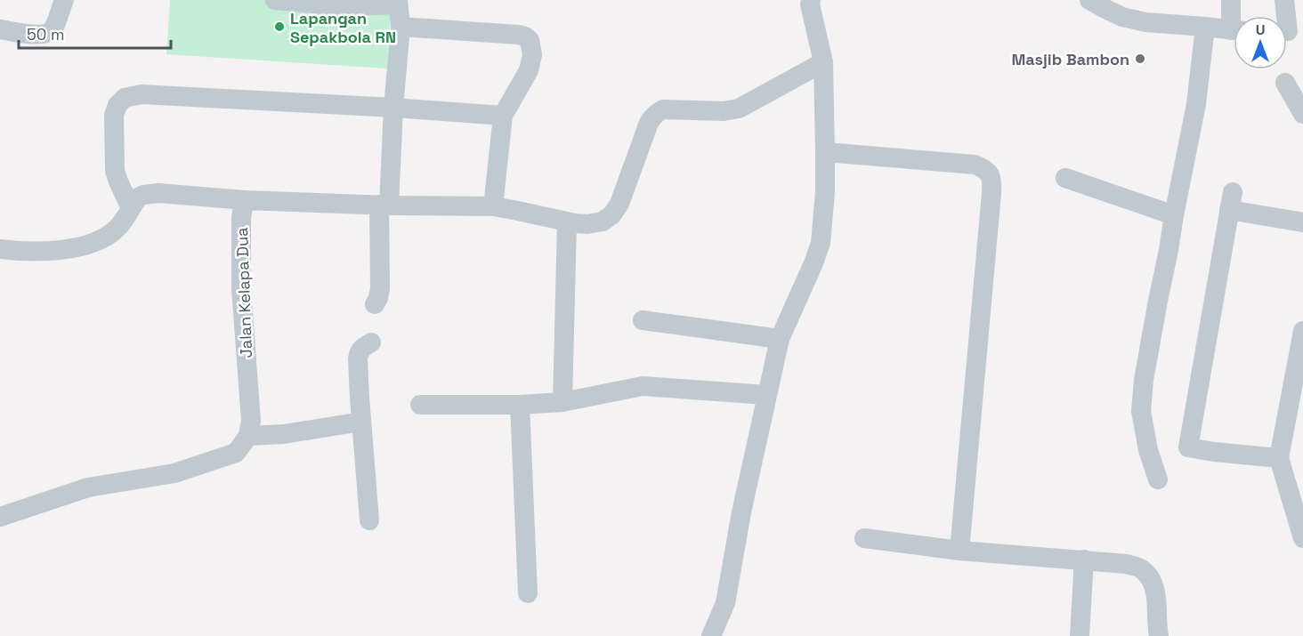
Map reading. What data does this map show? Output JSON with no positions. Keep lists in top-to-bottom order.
{
  "streets": {
    "street": ["Jalan Kelapa Dua"]
  },
  "places": ["Lapangan Sepakbola RN", "Masjib Bambon"],
  "scale_bar": "50 m",
  "north": "top"
}
